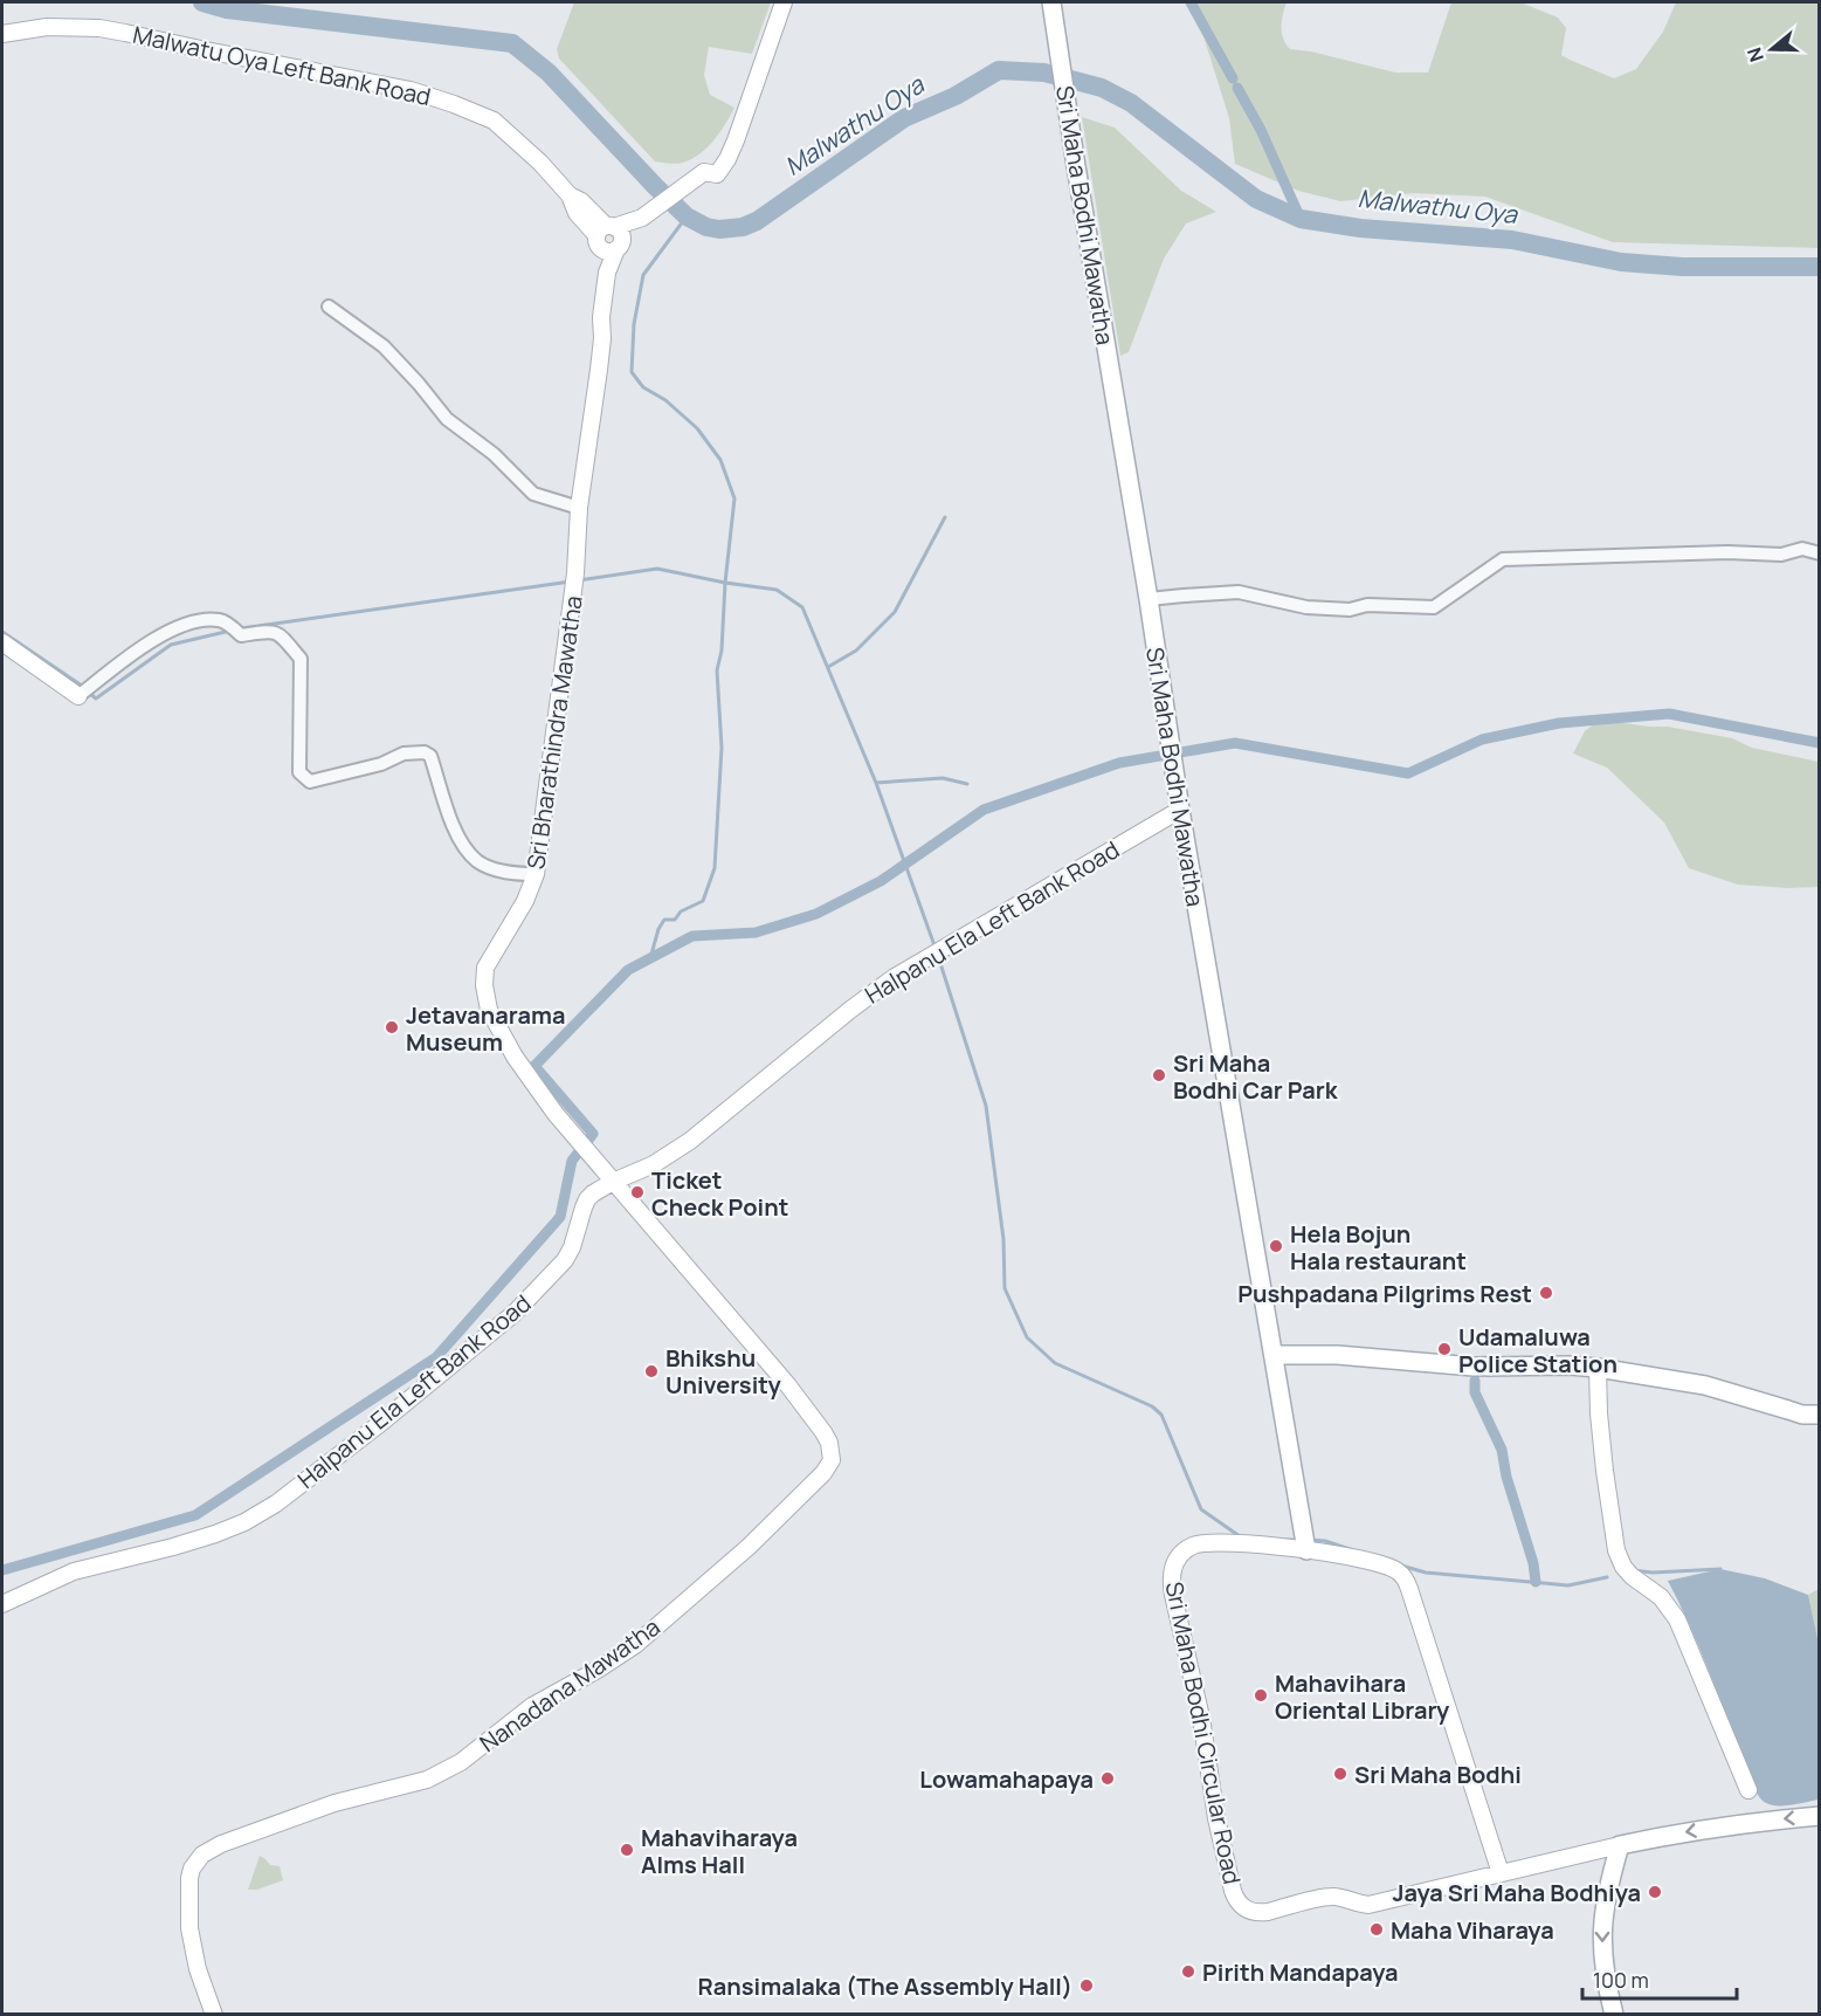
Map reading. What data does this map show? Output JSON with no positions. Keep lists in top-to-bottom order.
{
  "streets": {
    "main road": [
      "Malwatu Oya Left Bank Road",
      "Sri Maha Bodhi Mawatha",
      "Sri Bharathindra Mawatha",
      "Halpanu Ela Left Bank Road",
      "Nanadana Mawatha",
      "Sri Maha Bodhi Circular Road"
    ]
  },
  "crossings": [
    ["Malwatu Oya Left Bank Road", "Sri Bharathindra Mawatha"],
    ["Sri Maha Bodhi Mawatha", "Halpanu Ela Left Bank Road"],
    ["Sri Maha Bodhi Mawatha", "Sri Maha Bodhi Circular Road"],
    ["Sri Bharathindra Mawatha", "Halpanu Ela Left Bank Road"],
    ["Sri Bharathindra Mawatha", "Nanadana Mawatha"],
    ["Halpanu Ela Left Bank Road", "Nanadana Mawatha"]
  ],
  "water": ["Malwathu Oya"],
  "places": [
    "Jetavanarama Museum",
    "Sri Maha Bodhi Car Park",
    "Ticket Check Point",
    "Hela Bojun Hala restaurant",
    "Pushpadana Pilgrims Rest",
    "Udamaluwa Police Station",
    "Bhikshu University",
    "Mahavihara Oriental Library",
    "Sri Maha Bodhi",
    "Lowamahapaya",
    "Mahaviharaya Alms Hall",
    "Jaya Sri Maha Bodhiya",
    "Maha Viharaya",
    "Pirith Mandapaya",
    "Ransimalaka (The Assembly Hall)"
  ],
  "scale_bar": "100 m",
  "north": "left"
}
